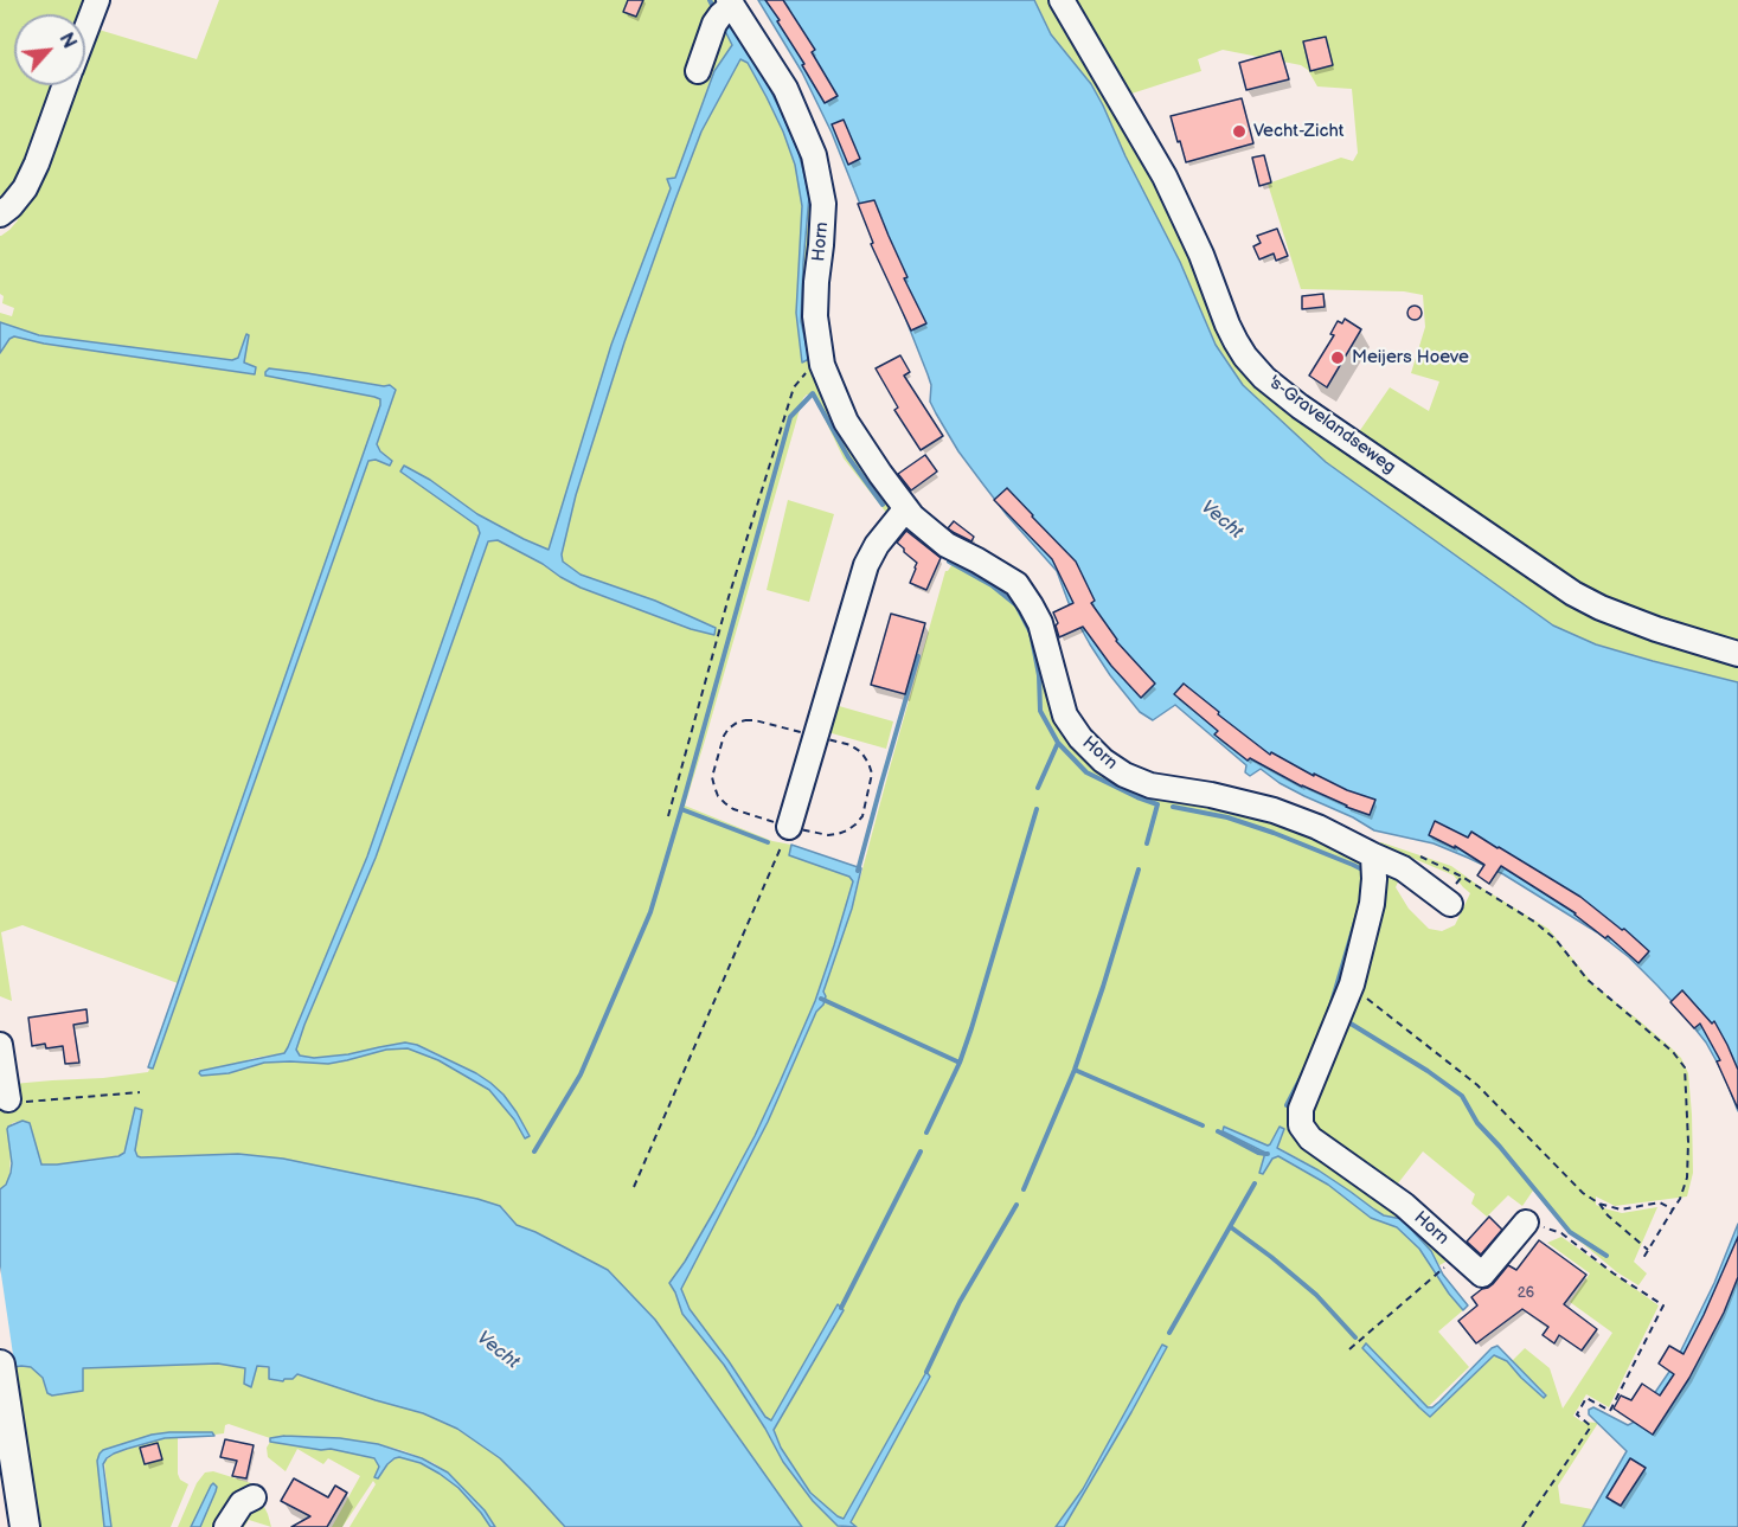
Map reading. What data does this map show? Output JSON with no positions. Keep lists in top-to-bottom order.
{
  "streets": {
    "street": ["Horn", "'s-Gravelandseweg"]
  },
  "water": ["Vecht"],
  "places": ["Vecht-Zicht", "Meijers Hoeve"],
  "house_numbers": ["26"],
  "north": "top right"
}
